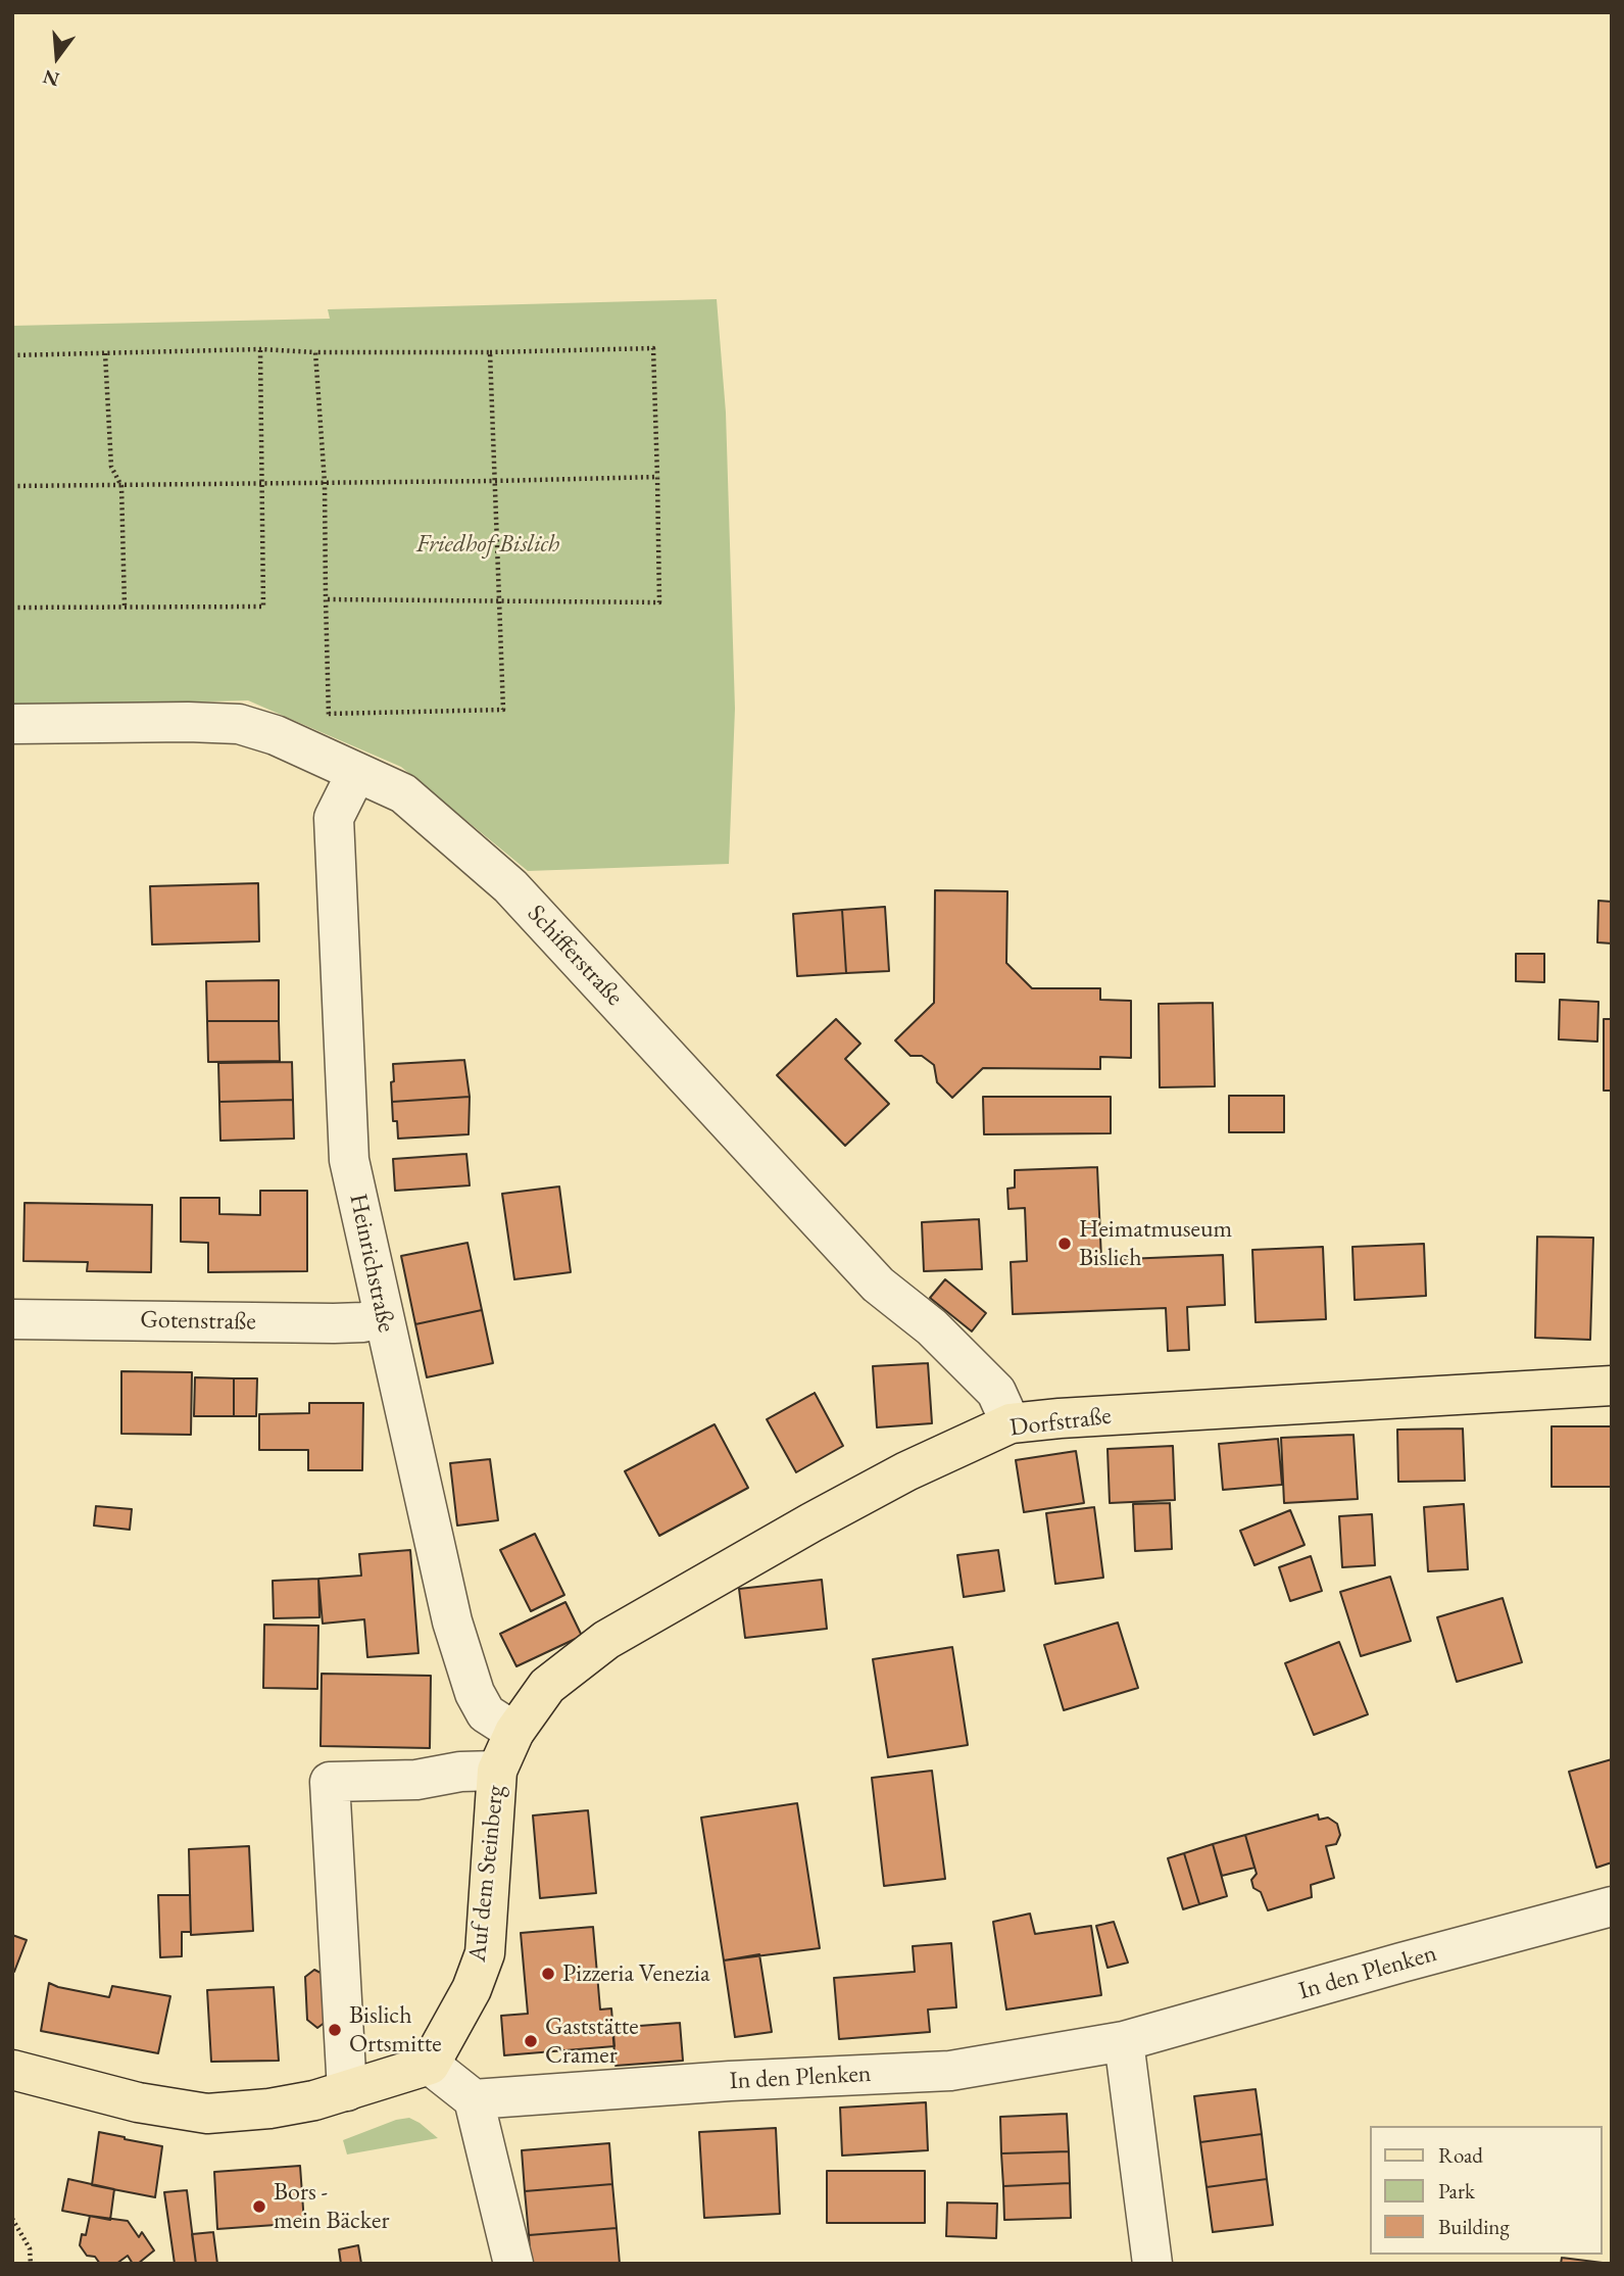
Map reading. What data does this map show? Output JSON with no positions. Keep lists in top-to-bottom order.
{
  "streets": {
    "main road": ["Dorfstraße", "Auf dem Steinberg"],
    "street": [
      "Schifferstraße",
      "Heinrichstraße",
      "Gotenstraße",
      "In den Plenken"
    ]
  },
  "crossings": [
    ["Schifferstraße", "Heinrichstraße"],
    ["Schifferstraße", "Dorfstraße"],
    ["Heinrichstraße", "Gotenstraße"],
    ["Heinrichstraße", "Dorfstraße"],
    ["Heinrichstraße", "Auf dem Steinberg"],
    ["Dorfstraße", "Auf dem Steinberg"]
  ],
  "parks": ["Friedhof Bislich"],
  "places": [
    "Heimatmuseum Bislich",
    "Pizzeria Venezia",
    "Bislich Ortsmitte",
    "Gaststätte Cramer",
    "Bors - mein Bäcker"
  ],
  "legend": ["Road", "Park", "Building"],
  "north": "bottom"
}
